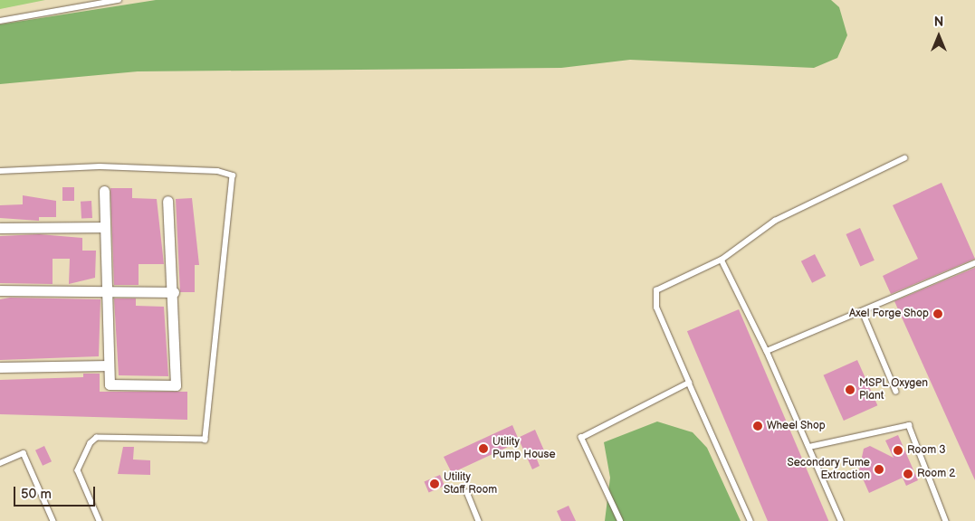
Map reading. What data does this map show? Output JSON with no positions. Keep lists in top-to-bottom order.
{
  "places": [
    "Axel Forge Shop",
    "MSPL Oxygen Plant",
    "Wheel Shop",
    "Utility Pump House",
    "Room 3",
    "Secondary Fume Extraction",
    "Room 2",
    "Utility Staff Room"
  ],
  "scale_bar": "50 m",
  "north": "top"
}
